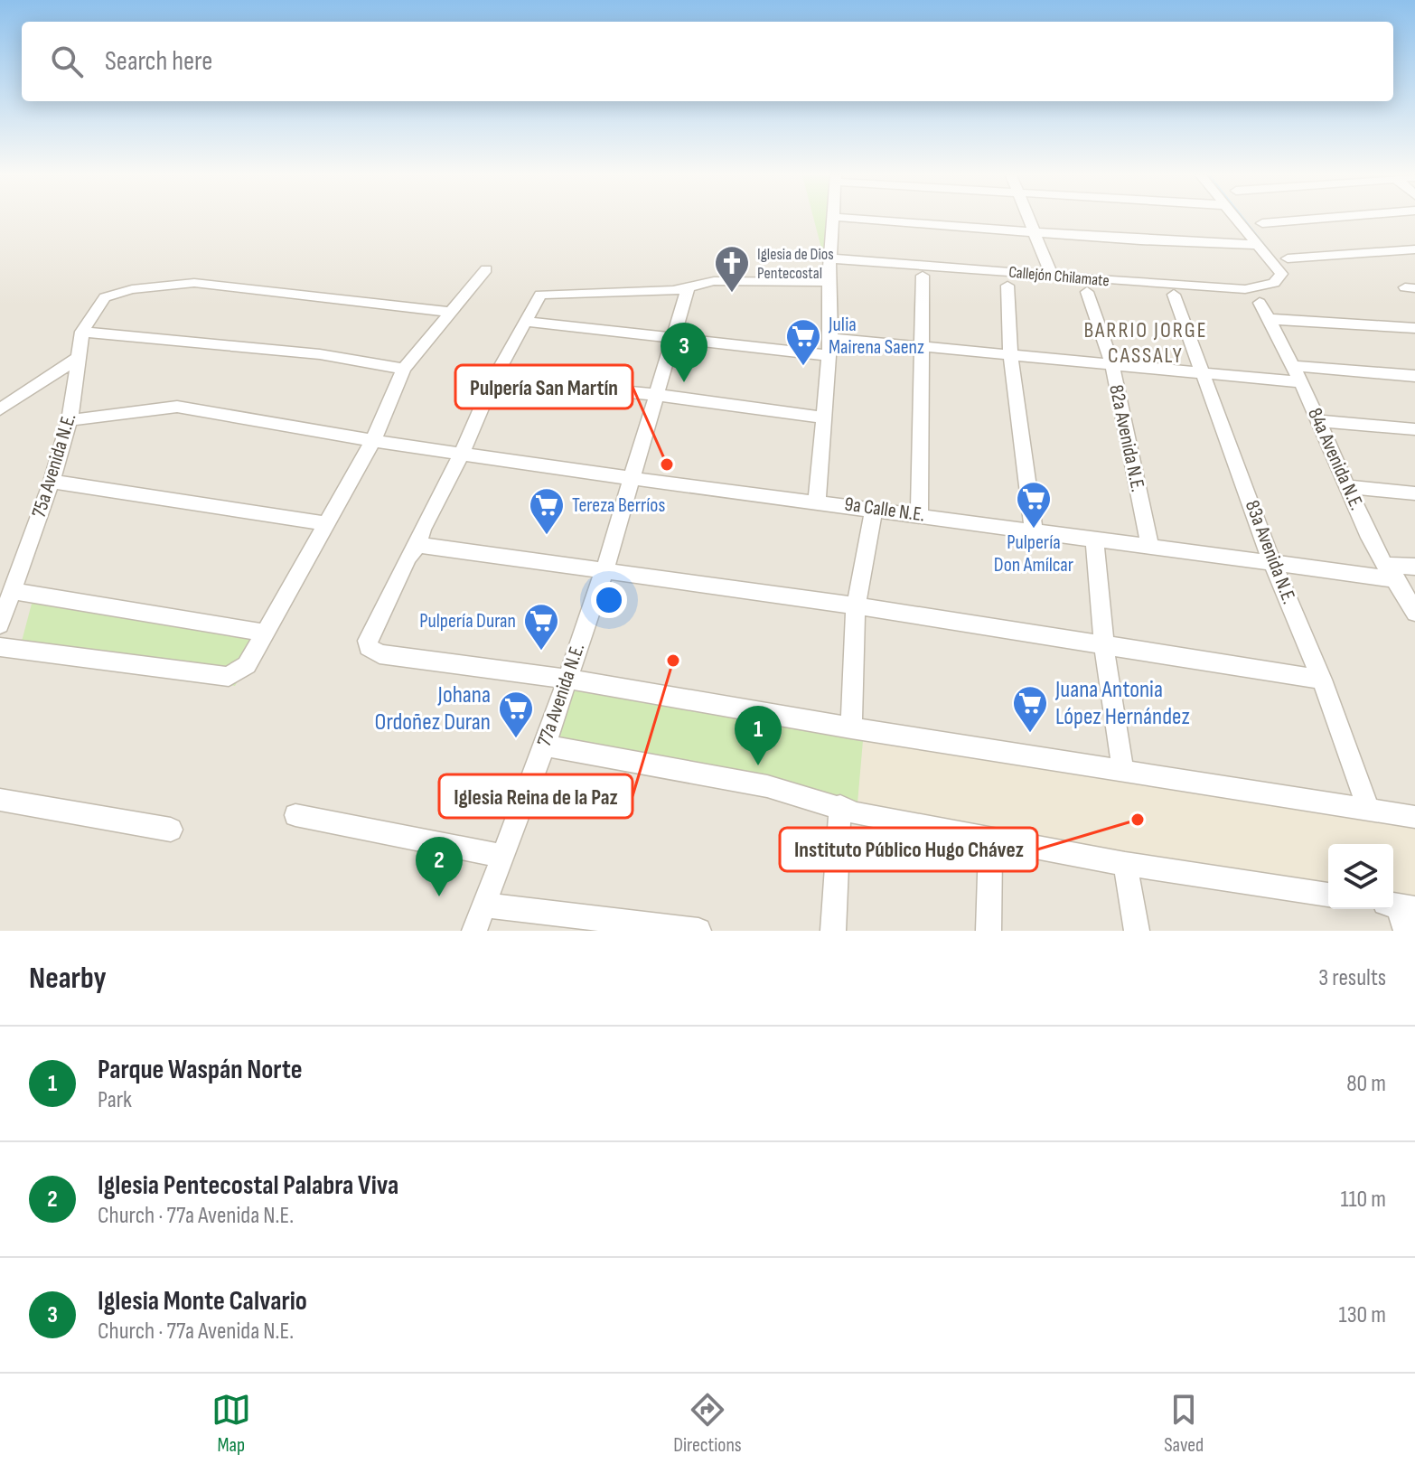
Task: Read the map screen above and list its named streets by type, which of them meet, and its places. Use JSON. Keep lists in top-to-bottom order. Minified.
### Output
{"streets":{"street":["Callejón Chilamate","82a Avenida N.E.","84a Avenida N.E.","75a Avenida N.E.","9a Calle N.E.","83a Avenida N.E.","77a Avenida N.E."]},"crossings":[["82a Avenida N.E.","9a Calle N.E."],["84a Avenida N.E.","9a Calle N.E."],["75a Avenida N.E.","9a Calle N.E."],["9a Calle N.E.","83a Avenida N.E."],["9a Calle N.E.","77a Avenida N.E."]],"districts":["BARRIO JORGE CASSALY"],"places":{"church":["Iglesia de Dios Pentecostal"],"supermarket":["Julia Mairena Saenz","Pulpería Don Amílcar","Tereza Berríos","Pulpería Duran","Juana Antonia López Hernández","Johana Ordoñez Duran"],"other":["Pulpería San Martín","Iglesia Reina de la Paz","Instituto Público Hugo Chávez"]},"page":{"search":"Search here","pins":["3","1","2"],"heading":["Nearby","3 results"],"list":[{"mark":"1","name":"Parque Waspán Norte","note":"Park","value":"80 m"},{"mark":"2","name":"Iglesia Pentecostal Palabra Viva","note":"Church · 77a Avenida N.E.","value":"110 m"},{"mark":"3","name":"Iglesia Monte Calvario","note":"Church · 77a Avenida N.E.","value":"130 m"}],"nav":["Map","Directions","Saved"]}}
